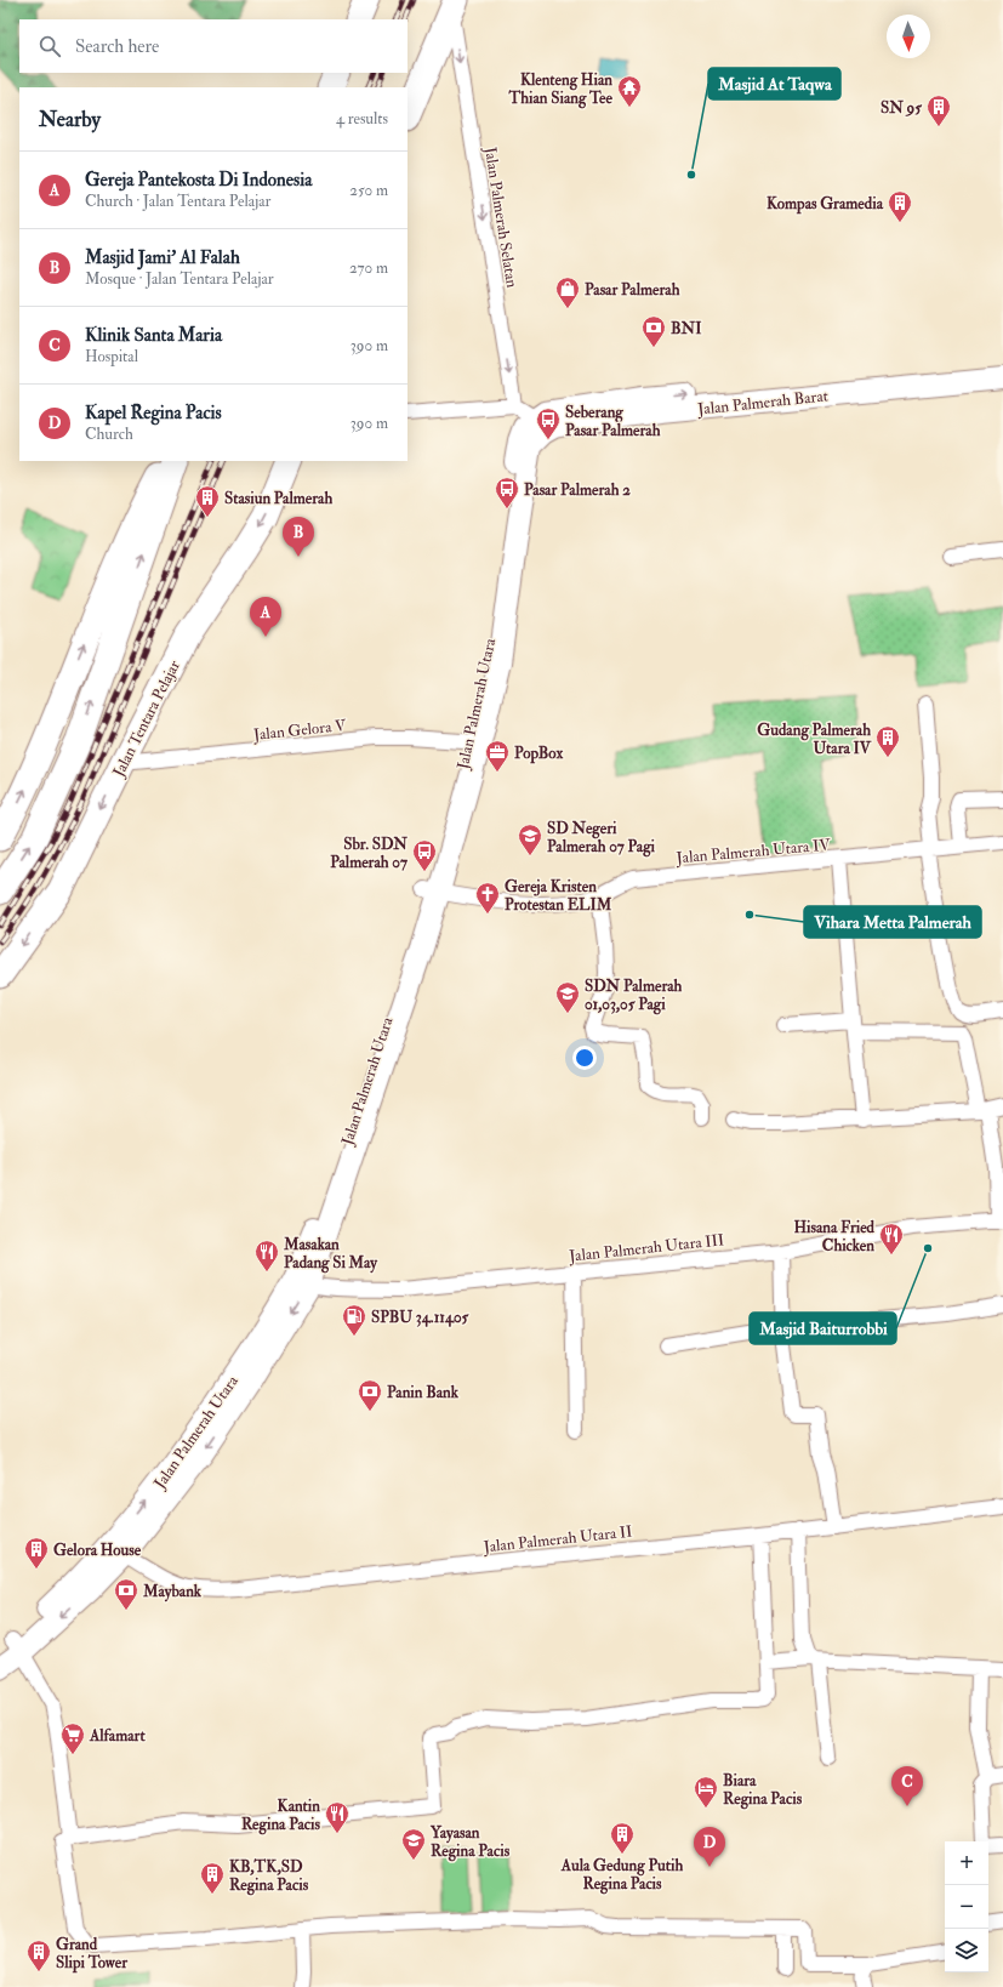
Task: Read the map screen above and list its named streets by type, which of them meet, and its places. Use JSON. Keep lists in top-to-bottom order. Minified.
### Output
{"streets":{"highway":["Jalan Tentara Pelajar"],"main road":["Jalan Palmerah Barat","Jalan Palmerah Utara"],"street":["Jalan Palmerah Selatan","Jalan Gelora V","Jalan Palmerah Utara IV","Jalan Palmerah Utara III","Jalan Palmerah Utara II"]},"crossings":[["Jalan Palmerah Barat","Jalan Palmerah Utara"],["Jalan Palmerah Utara","Jalan Gelora V"],["Jalan Palmerah Utara","Jalan Palmerah Utara IV"],["Jalan Palmerah Utara","Jalan Palmerah Utara III"],["Jalan Palmerah Utara","Jalan Palmerah Utara II"],["Jalan Tentara Pelajar","Jalan Gelora V"]],"one_way":["Jalan Palmerah Selatan"],"places":{"temple":["Klenteng Hian Thian Siang Tee"],"building":["SN 95","Kompas Gramedia","Stasiun Palmerah","Gudang Palmerah Utara IV","Gelora House","Aula Gedung Putih Regina Pacis","KB,TK,SD Regina Pacis","Grand Slipi Tower"],"other":["Masjid At Taqwa","Vihara Metta Palmerah","Masjid Baiturrobbi"],"shop":["Pasar Palmerah"],"bank":["BNI","Panin Bank","Maybank"],"bus stop":["Seberang Pasar Palmerah","Pasar Palmerah 2","Sbr. SDN Palmerah 07"],"office":["PopBox"],"school or university":["SD Negeri Palmerah 07 Pagi","SDN Palmerah 01,03,05 Pagi","Yayasan Regina Pacis"],"church":["Gereja Kristen Protestan ELIM"],"restaurant":["Hisana Fried Chicken","Masakan Padang Si May","Kantin Regina Pacis"],"fuel station":["SPBU 34.11405"],"supermarket":["Alfamart"],"hotel":["Biara Regina Pacis"]},"north":"bottom","page":{"search":"Search here","heading":["Nearby","4 results"],"list":[{"mark":"A","name":"Gereja Pantekosta Di Indonesia","note":"Church · Jalan Tentara Pelajar","value":"250 m"},{"mark":"B","name":"Masjid Jami' Al Falah","note":"Mosque · Jalan Tentara Pelajar","value":"270 m"},{"mark":"C","name":"Klinik Santa Maria","note":"Hospital","value":"390 m"},{"mark":"D","name":"Kapel Regina Pacis","note":"Church","value":"390 m"}],"pins":["B","A","C","D"],"map_buttons":["+","−"]}}
